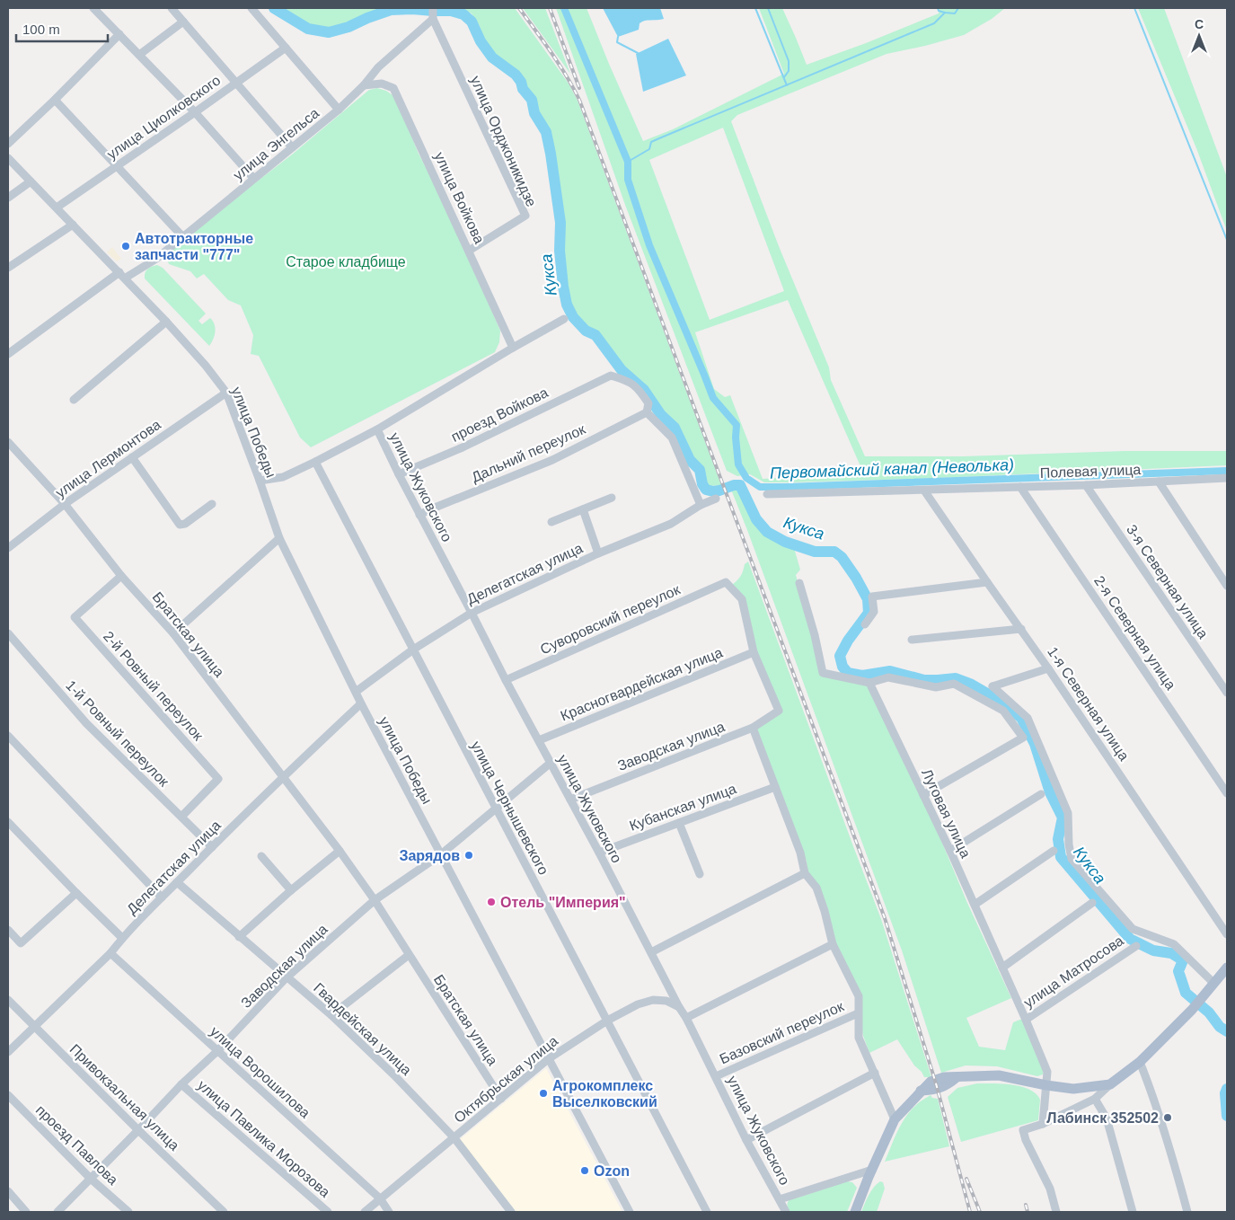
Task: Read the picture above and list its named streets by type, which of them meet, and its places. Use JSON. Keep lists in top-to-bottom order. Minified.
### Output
{"streets":{"street":["улица Циолковского","улица Орджоникидзе","улица Энгельса","улица Войкова","проезд Войкова","улица Победы","Дальний переулок","улица Лермонтова","Полевая улица","улица Жуковского","Делегатская улица","3-я Северная улица","Суворовский переулок","2-я Северная улица","Братская улица","Красногвардейская улица","2-й Ровный переулок","1-я Северная улица","1-й Ровный переулок","Заводская улица","Кубанская улица","улица Чернышевского","Луговая улица","улица Матросова","Гвардейская улица","Базовский переулок","улица Ворошилова","Октябрьская улица","Привокзальная улица","улица Павлика Морозова","проезд Павлова"]},"crossings":[["улица Циолковского","улица Победы"],["улица Орджоникидзе","улица Энгельса"],["улица Орджоникидзе","улица Войкова"],["улица Энгельса","улица Войкова"],["улица Энгельса","улица Победы"],["проезд Войкова","Дальний переулок"],["проезд Войкова","улица Жуковского"],["улица Победы","улица Лермонтова"],["улица Победы","Делегатская улица"],["улица Победы","Заводская улица"],["улица Победы","Октябрьская улица"],["Дальний переулок","улица Жуковского"],["улица Лермонтова","Братская улица"],["Полевая улица","3-я Северная улица"],["Полевая улица","2-я Северная улица"],["Полевая улица","1-я Северная улица"],["улица Жуковского","Делегатская улица"],["улица Жуковского","Суворовский переулок"],["улица Жуковского","Красногвардейская улица"],["улица Жуковского","Заводская улица"],["улица Жуковского","Кубанская улица"],["улица Жуковского","Базовский переулок"],["улица Жуковского","Октябрьская улица"],["Делегатская улица","Братская улица"],["Делегатская улица","1-й Ровный переулок"],["Делегатская улица","улица Чернышевского"],["Делегатская улица","Гвардейская улица"],["Делегатская улица","улица Ворошилова"],["Делегатская улица","Привокзальная улица"],["Суворовский переулок","Красногвардейская улица"],["Суворовский переулок","Заводская улица"],["Братская улица","2-й Ровный переулок"],["Братская улица","Заводская улица"],["Братская улица","Октябрьская улица"],["Красногвардейская улица","Заводская улица"],["2-й Ровный переулок","1-й Ровный переулок"],["Заводская улица","улица Чернышевского"],["Заводская улица","Гвардейская улица"],["Заводская улица","улица Ворошилова"],["Заводская улица","Привокзальная улица"],["Заводская улица","улица Павлика Морозова"],["Заводская улица","проезд Павлова"],["улица Чернышевского","Октябрьская улица"],["Луговая улица","улица Матросова"],["Гвардейская улица","Октябрьская улица"],["улица Ворошилова","Октябрьская улица"]],"water":["Кукса","Первомайский канал (Неволька)"],"parks":["Старое кладбище"],"places":["Автотракторные запчасти \"777\"","Зарядов","Отель \"Империя\"","Агрокомплекс Выселковский","Лабинск 352502","Ozon"],"scale_bar":"100 m","north":"top"}
